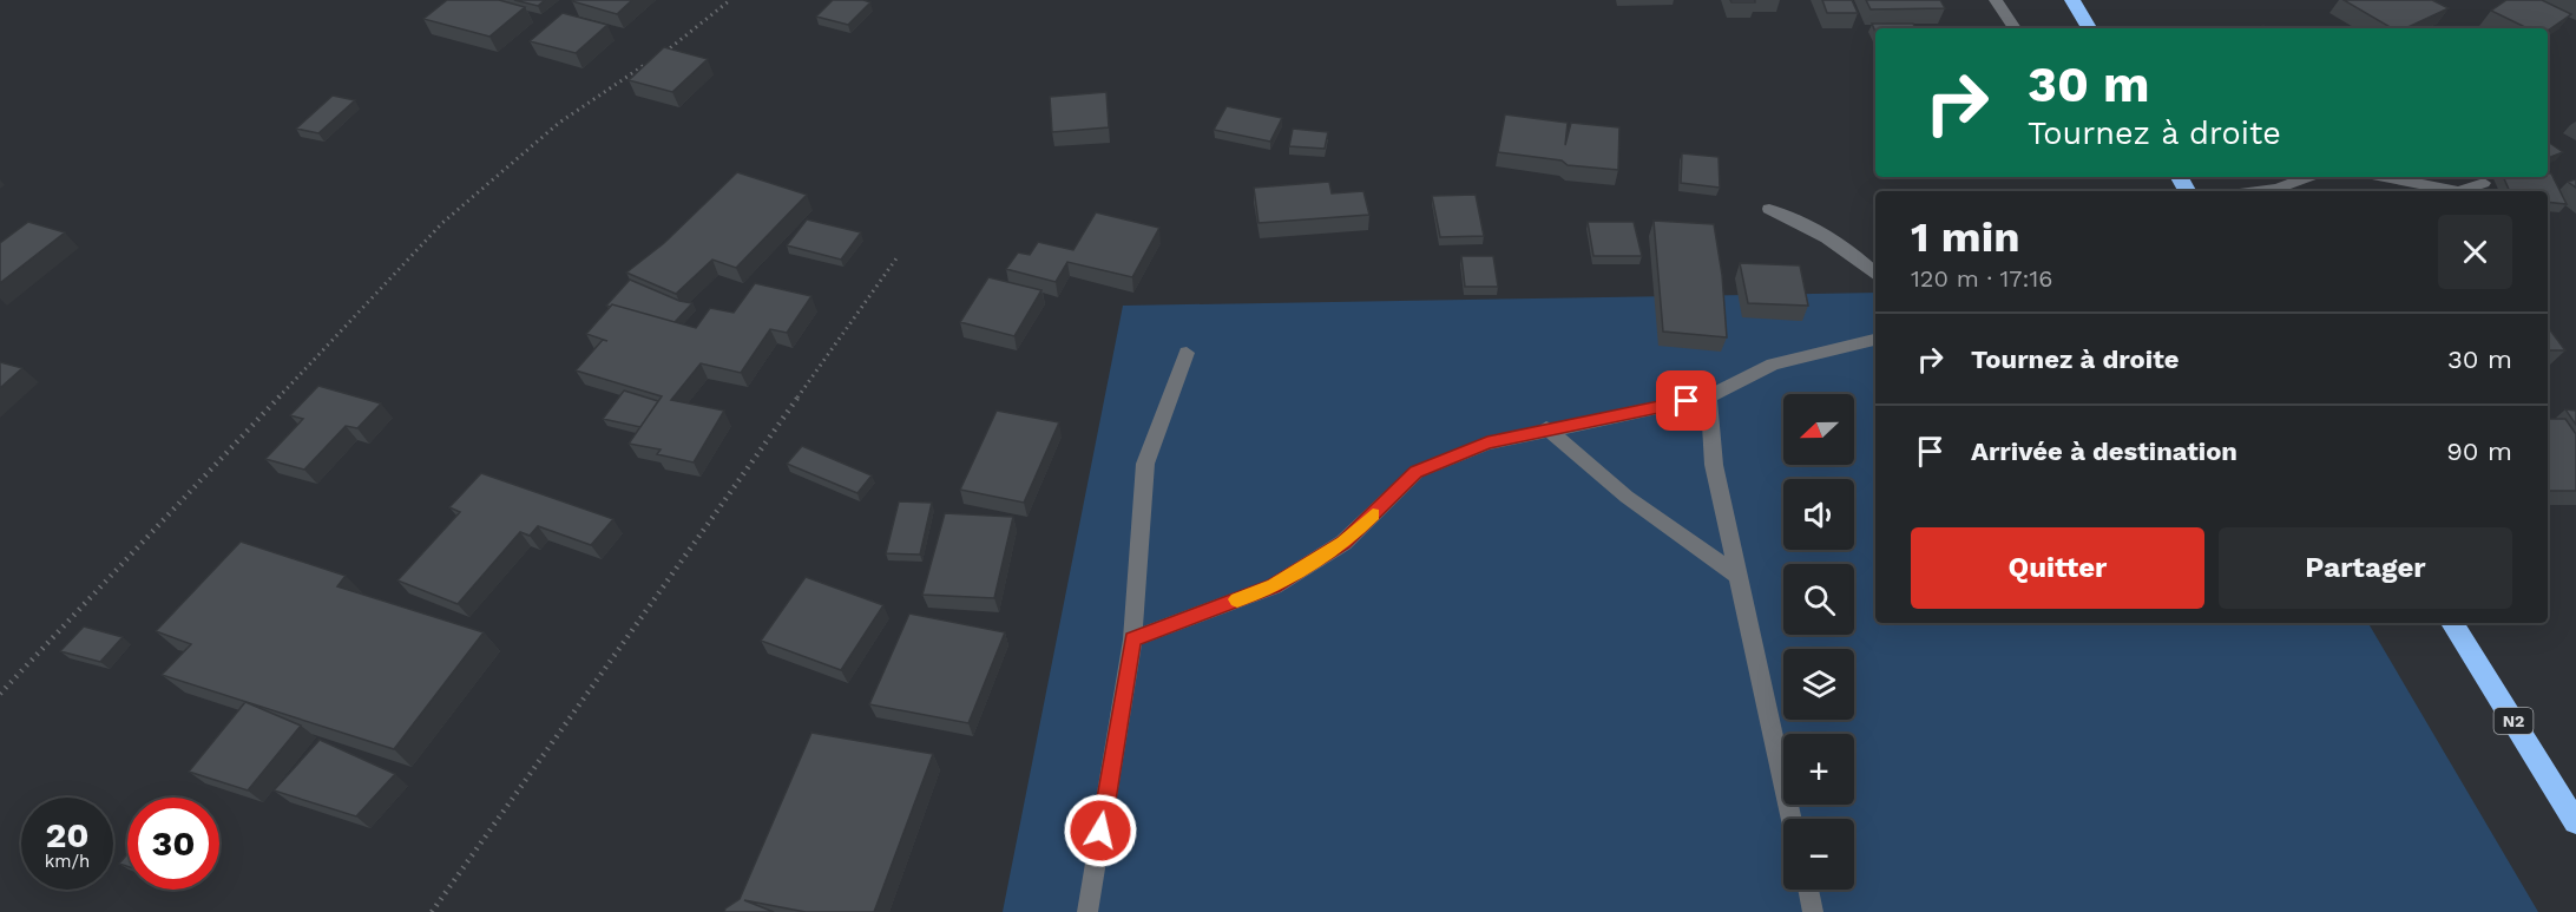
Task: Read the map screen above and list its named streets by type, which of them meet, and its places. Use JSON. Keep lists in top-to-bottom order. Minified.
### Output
{"streets":{"highway":["N2"]},"north":"left","page":{"turn":["30 m","Tournez à droite"],"heading":["1 min","120 m · 17:16"],"list":[{"name":"Tournez à droite","value":"30 m"},{"name":"Arrivée à destination","value":"90 m"}],"map_buttons":["+","−"],"buttons":["Quitter","Partager"],"speed":"20 km/h","limit":"30"}}
